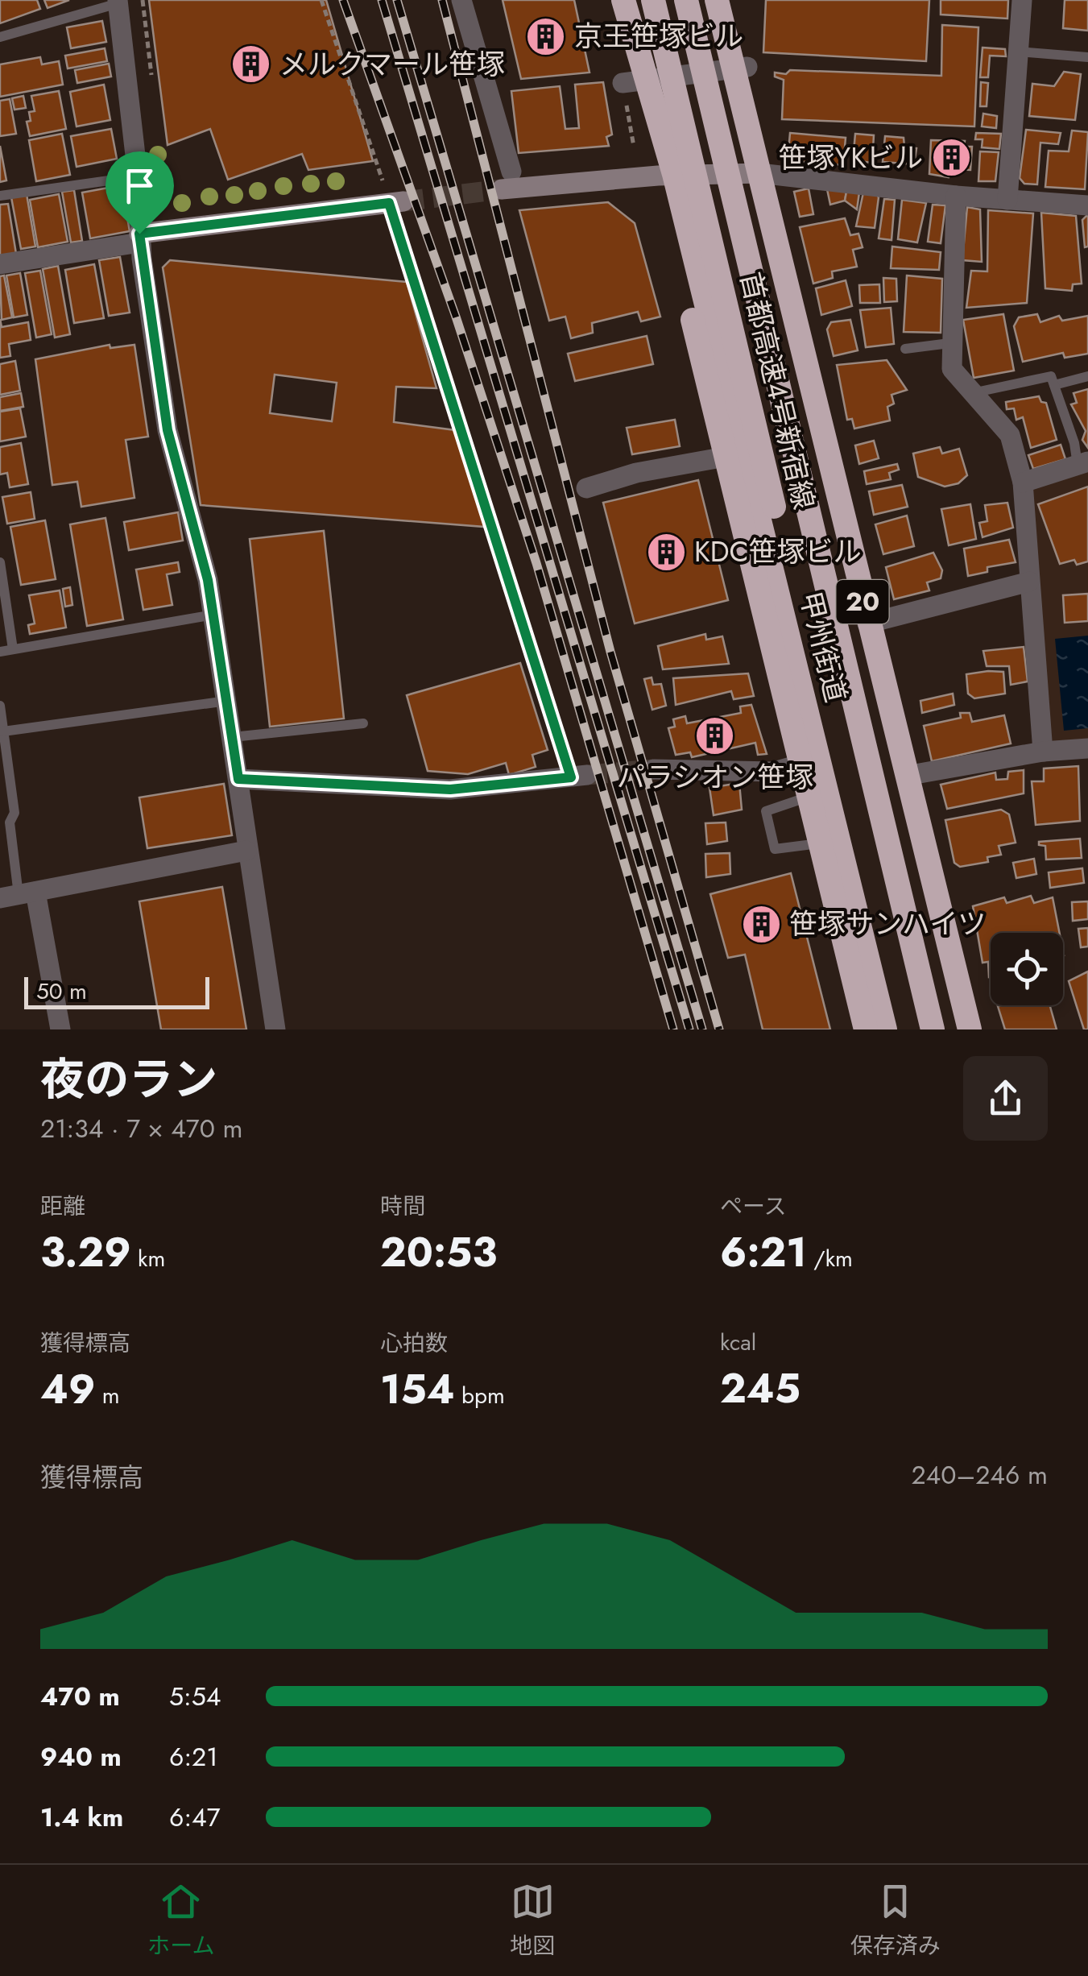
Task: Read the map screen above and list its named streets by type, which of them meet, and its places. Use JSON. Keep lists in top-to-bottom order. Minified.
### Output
{"streets":{"highway":["首都高速4号新宿線","20","甲州街道"]},"crossings":[["20","甲州街道"]],"places":{"building":["京王笹塚ビル","メルクマール笹塚","笹塚YKビル","KDC笹塚ビル","パラシオン笹塚","笹塚サンハイツ"]},"scale_bar":"50 m","page":{"scale":"50 m","heading":["夜のラン","21:34 · 7 × 470 m"],"stats":[["距離","3.29 km"],["時間","20:53"],["ペース","6:21 /km"],["獲得標高","49 m"],["心拍数","154 bpm"],["kcal","245"]],"chart":["獲得標高","240–246 m"],"list":[{"name":"470 m","note":"5:54"},{"name":"940 m","note":"6:21"},{"name":"1.4 km","note":"6:47"}],"tabs":["ホーム","地図","保存済み"]}}
